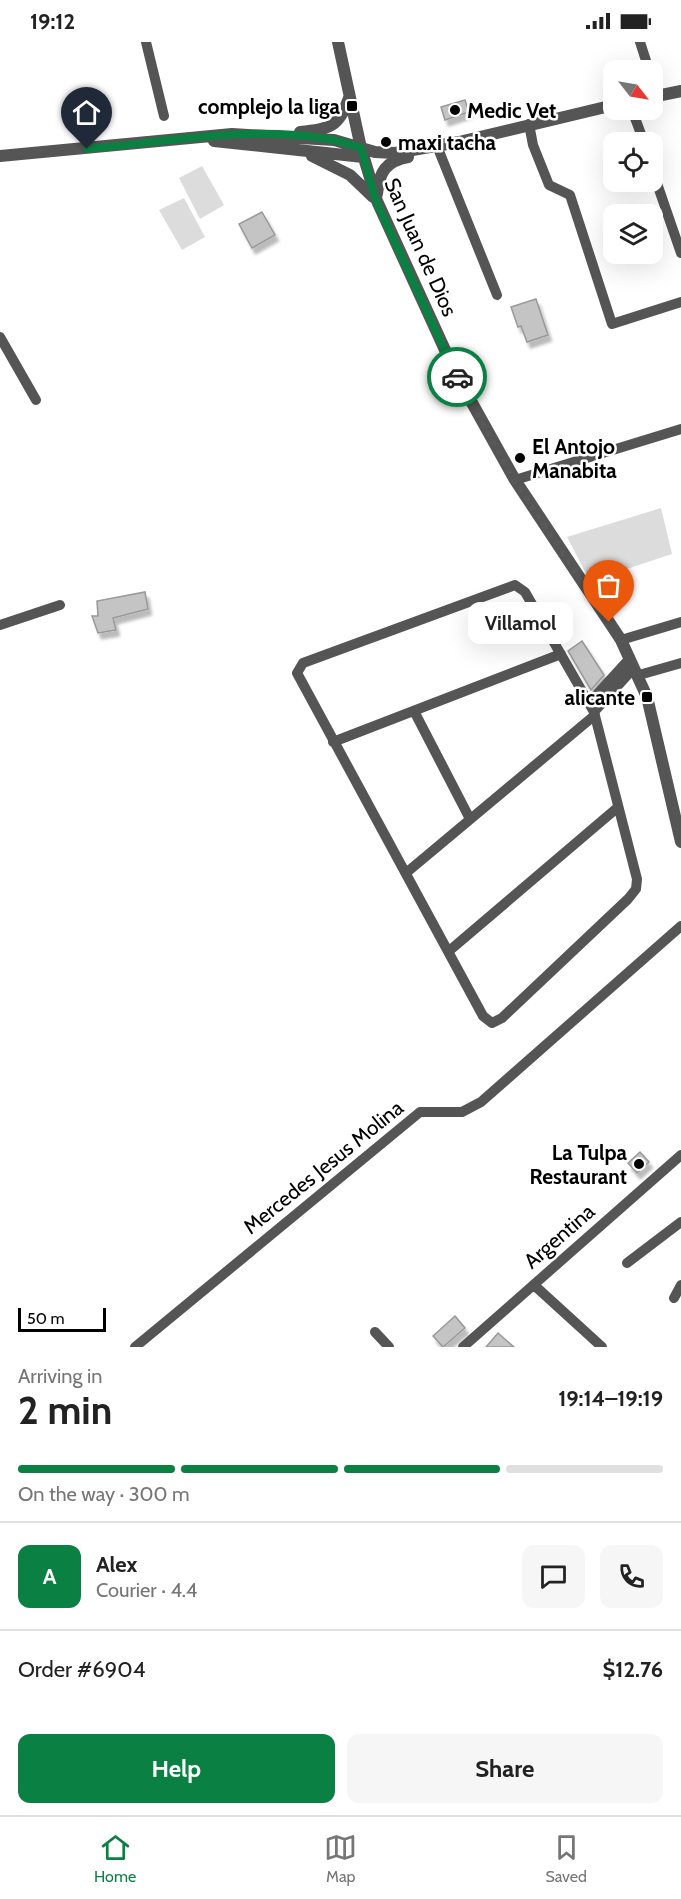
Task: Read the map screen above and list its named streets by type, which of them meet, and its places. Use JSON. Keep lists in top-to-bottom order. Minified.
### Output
{"streets":{"street":["San Juan de Dios","Mercedes Jesus Molina","Argentina"]},"places":{"transit":["complejo la liga","alicante"],"other":["Medic Vet","maxi tacha","El Antojo Manabita","Villamol","La Tulpa Restaurant"]},"scale_bar":"50 m","north":"bottom right","page":{"status":"19:12","bubble":"Villamol","scale":"50 m","heading":["2 min","Arriving in","19:14–19:19"],"panel":["Alex","Courier · 4.4","Order #6904","$12.76"],"bar":"On the way · 300 m","round":"A","buttons":["Help","Share"],"tabs":["Home","Map","Saved"]}}
